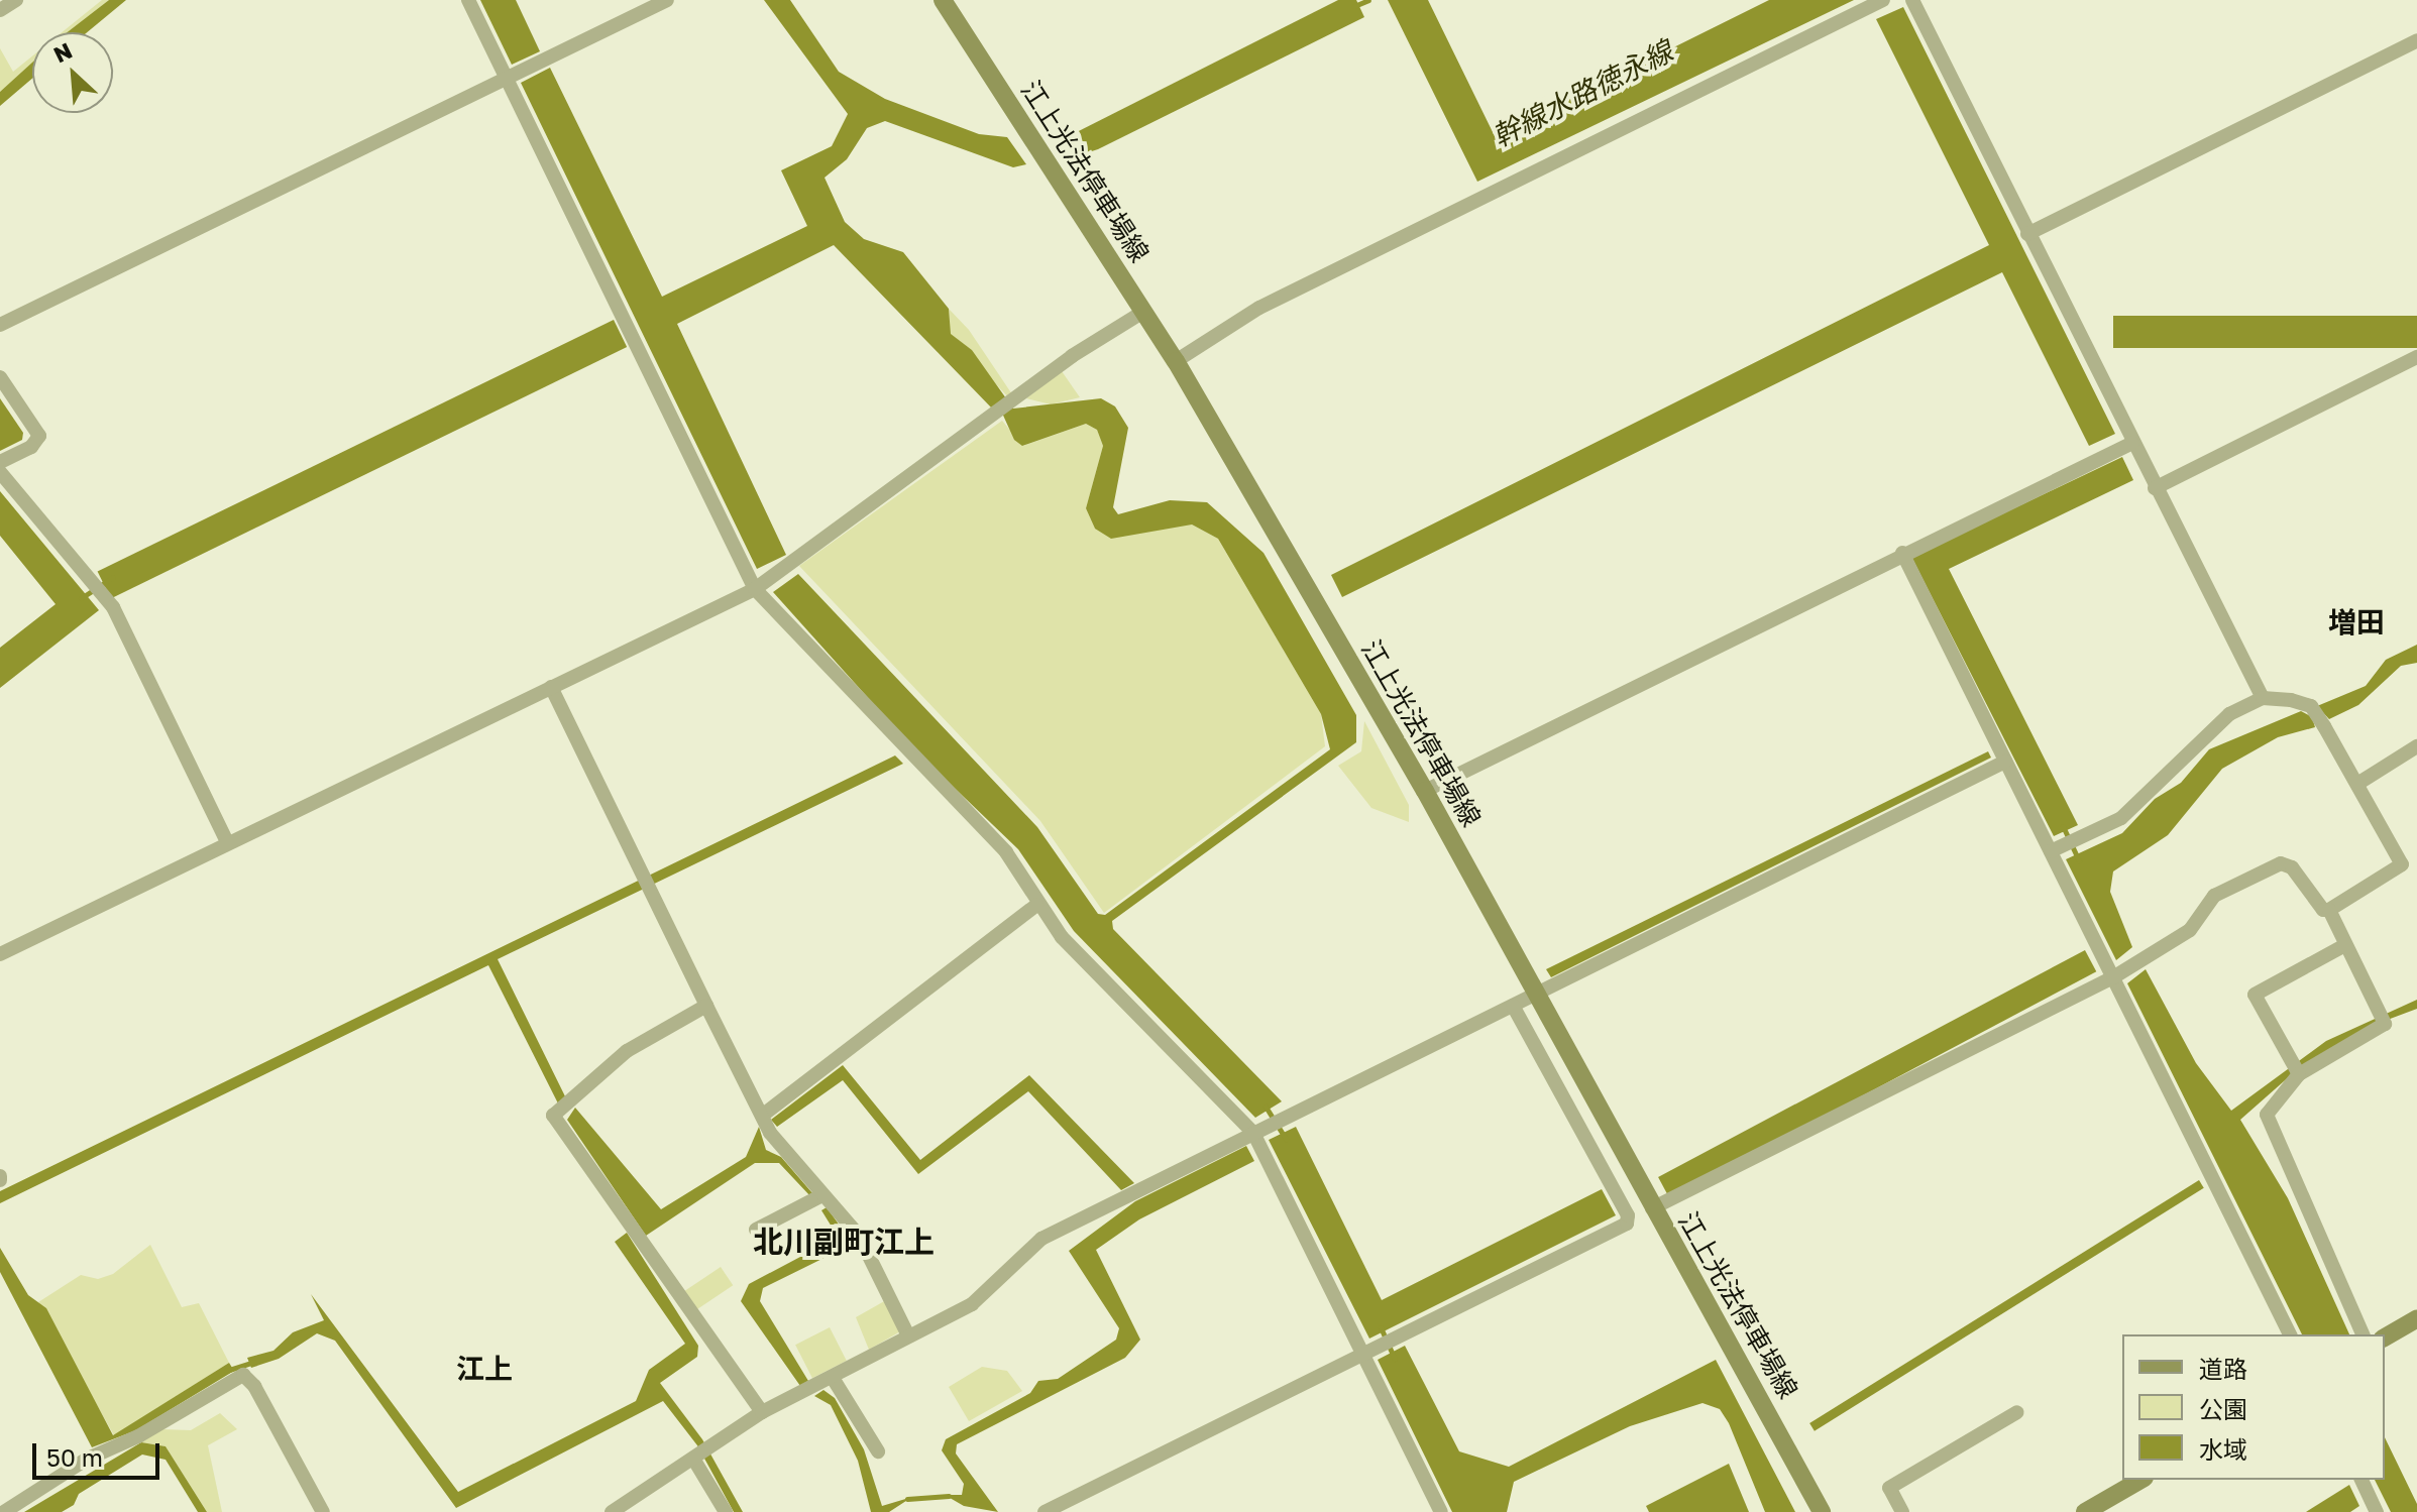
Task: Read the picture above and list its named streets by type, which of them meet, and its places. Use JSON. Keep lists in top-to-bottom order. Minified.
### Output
{"streets":{"main road":["江上光法停車場線"]},"districts":["増田","北川副町江上","江上"],"water":["幹線水路徳永線"],"legend":["道路","公園","水域"],"scale_bar":"50 m","north":"top left"}
